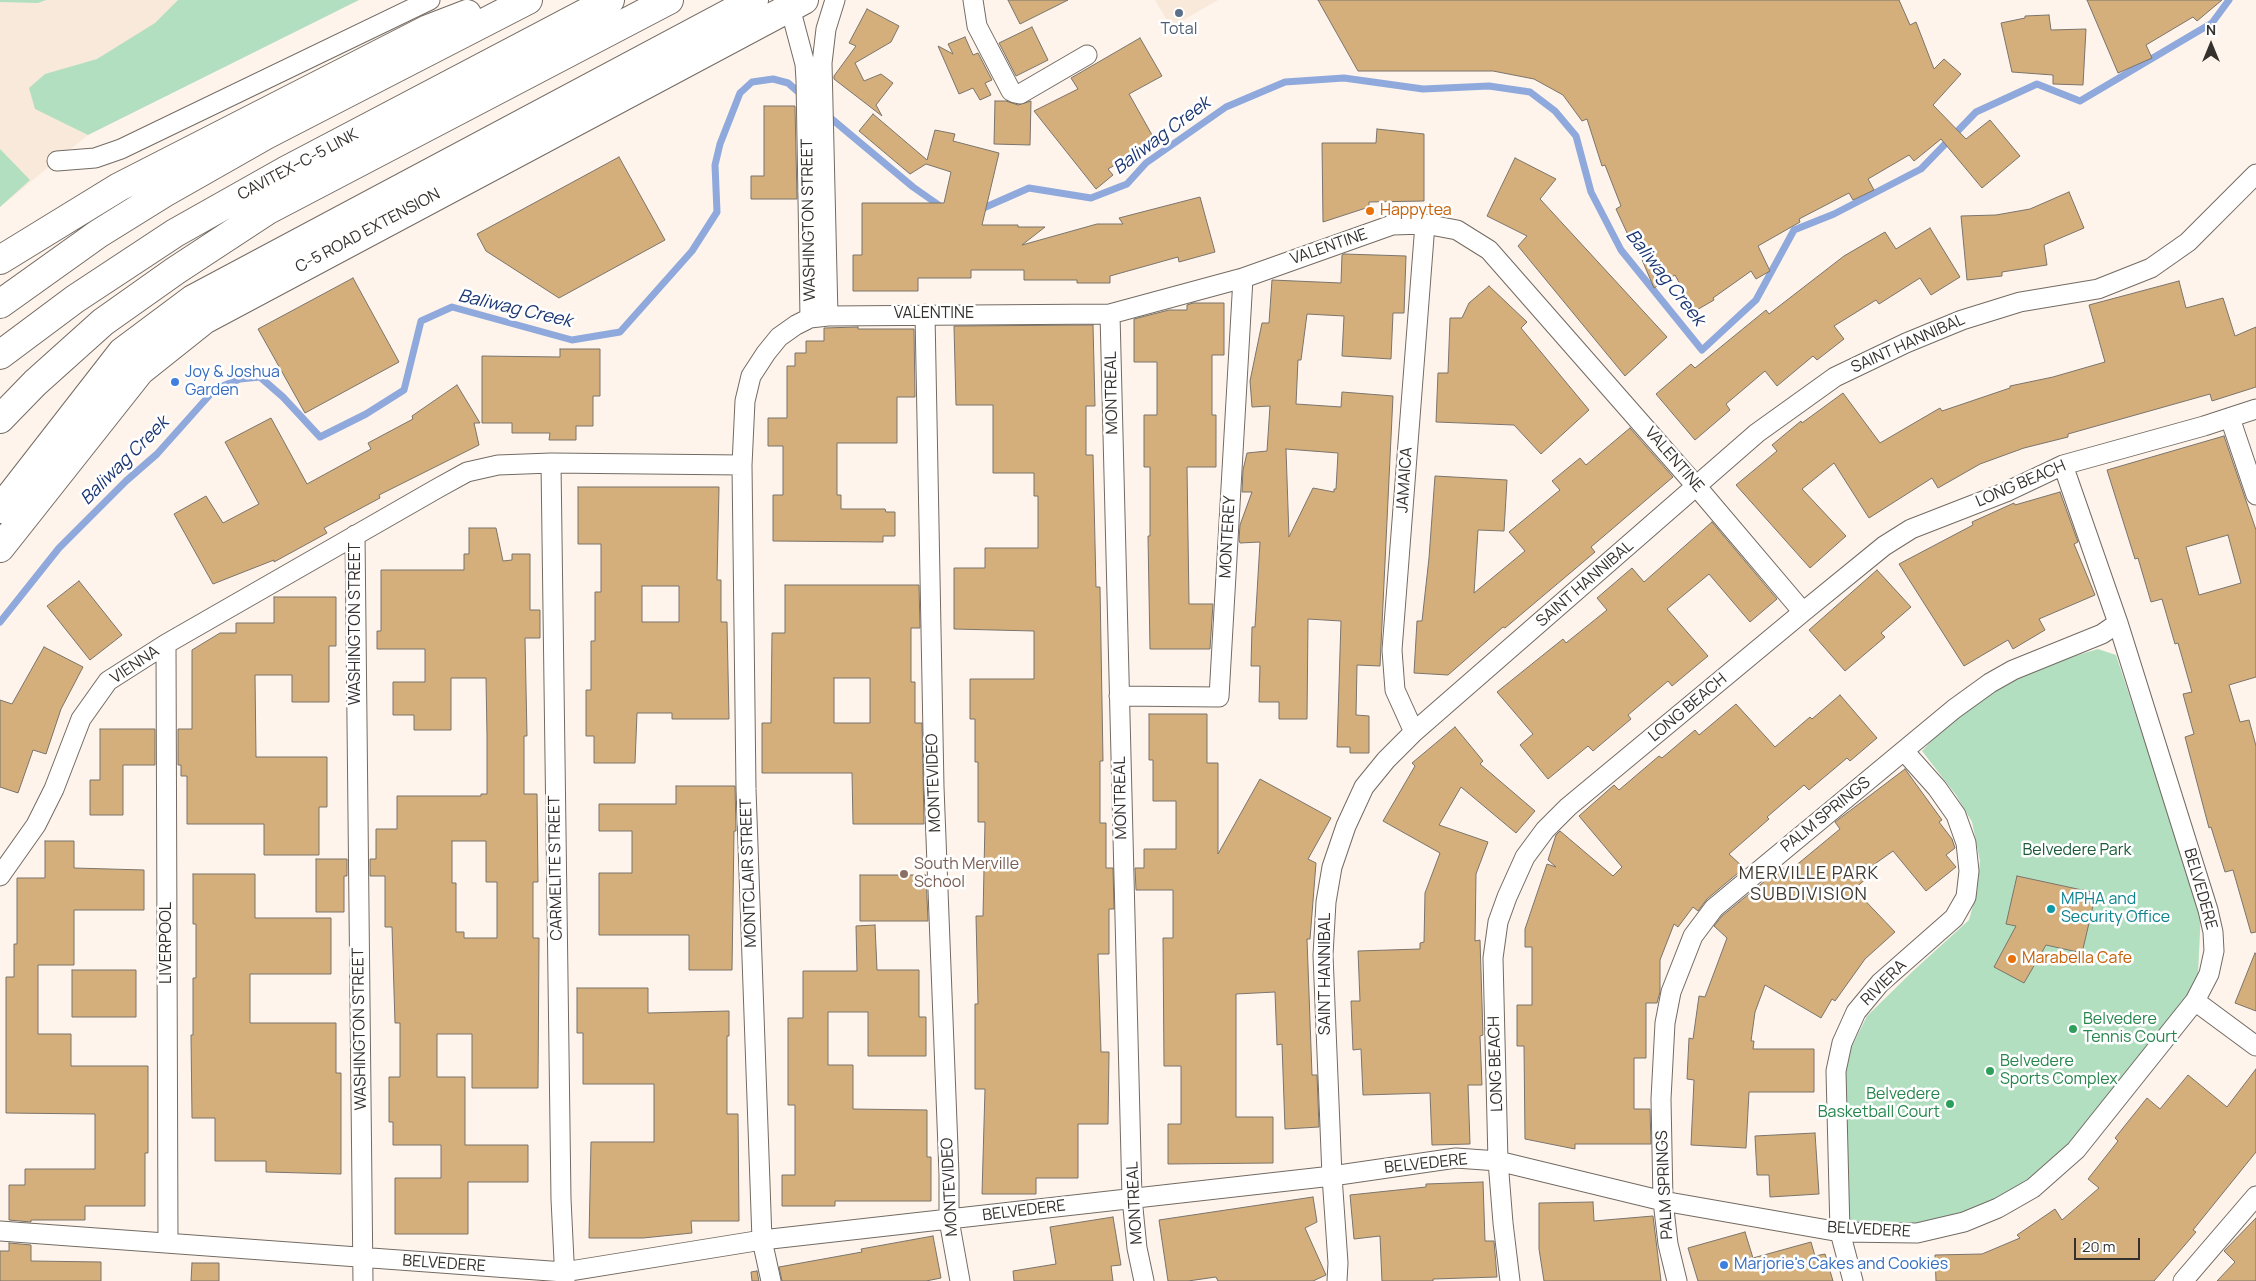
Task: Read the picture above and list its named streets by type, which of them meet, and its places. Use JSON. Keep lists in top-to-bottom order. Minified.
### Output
{"streets":{"main road":["CAVITEX–C-5 LINK","C-5 ROAD EXTENSION"],"street":["WASHINGTON STREET","VALENTINE","SAINT HANNIBAL","MONTREAL","JAMAICA","LONG BEACH","MONTEREY","VIENNA","MONTEVIDEO","PALM SPRINGS","CARMELITE STREET","MONTCLAIR STREET","BELVEDERE","LIVERPOOL","RIVIERA"]},"crossings":[["WASHINGTON STREET","C-5 ROAD EXTENSION"],["WASHINGTON STREET","VALENTINE"],["WASHINGTON STREET","VIENNA"],["WASHINGTON STREET","CARMELITE STREET"],["WASHINGTON STREET","MONTCLAIR STREET"],["WASHINGTON STREET","BELVEDERE"],["VALENTINE","SAINT HANNIBAL"],["VALENTINE","MONTREAL"],["VALENTINE","JAMAICA"],["VALENTINE","LONG BEACH"],["VALENTINE","MONTEREY"],["VALENTINE","MONTEVIDEO"],["SAINT HANNIBAL","JAMAICA"],["SAINT HANNIBAL","BELVEDERE"],["MONTREAL","MONTEREY"],["MONTREAL","BELVEDERE"],["LONG BEACH","BELVEDERE"],["VIENNA","LIVERPOOL"],["MONTEVIDEO","BELVEDERE"],["PALM SPRINGS","BELVEDERE"],["PALM SPRINGS","RIVIERA"],["CARMELITE STREET","BELVEDERE"],["MONTCLAIR STREET","BELVEDERE"],["BELVEDERE","LIVERPOOL"],["BELVEDERE","RIVIERA"]],"districts":["MERVILLE PARK SUBDIVISION"],"water":["Baliwag Creek"],"parks":["Belvedere Park"],"places":["Total","Happytea","Joy & Joshua Garden","South Merville School","MPHA and Security Office","Marabella Cafe","Belvedere Tennis Court","Belvedere Sports Complex","Belvedere Basketball Court","Marjorie's Cakes and Cookies"],"scale_bar":"20 m","north":"top"}
